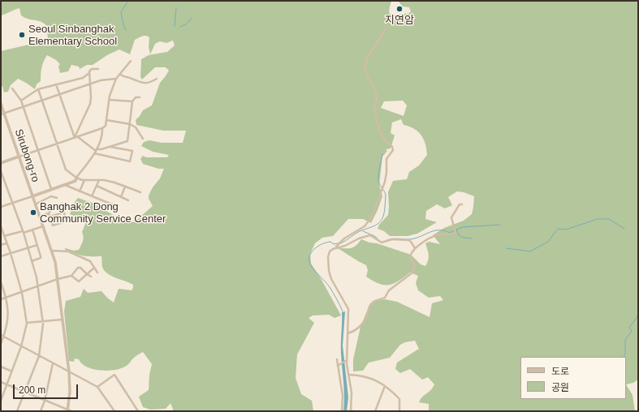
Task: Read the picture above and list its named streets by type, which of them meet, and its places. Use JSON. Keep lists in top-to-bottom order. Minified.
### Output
{"streets":{"street":["Sirubong-ro"]},"places":["지연암","Seoul Sinbanghak Elementary School","Banghak 2 Dong Community Service Center"],"legend":["도로","공원"],"scale_bar":"200 m"}
